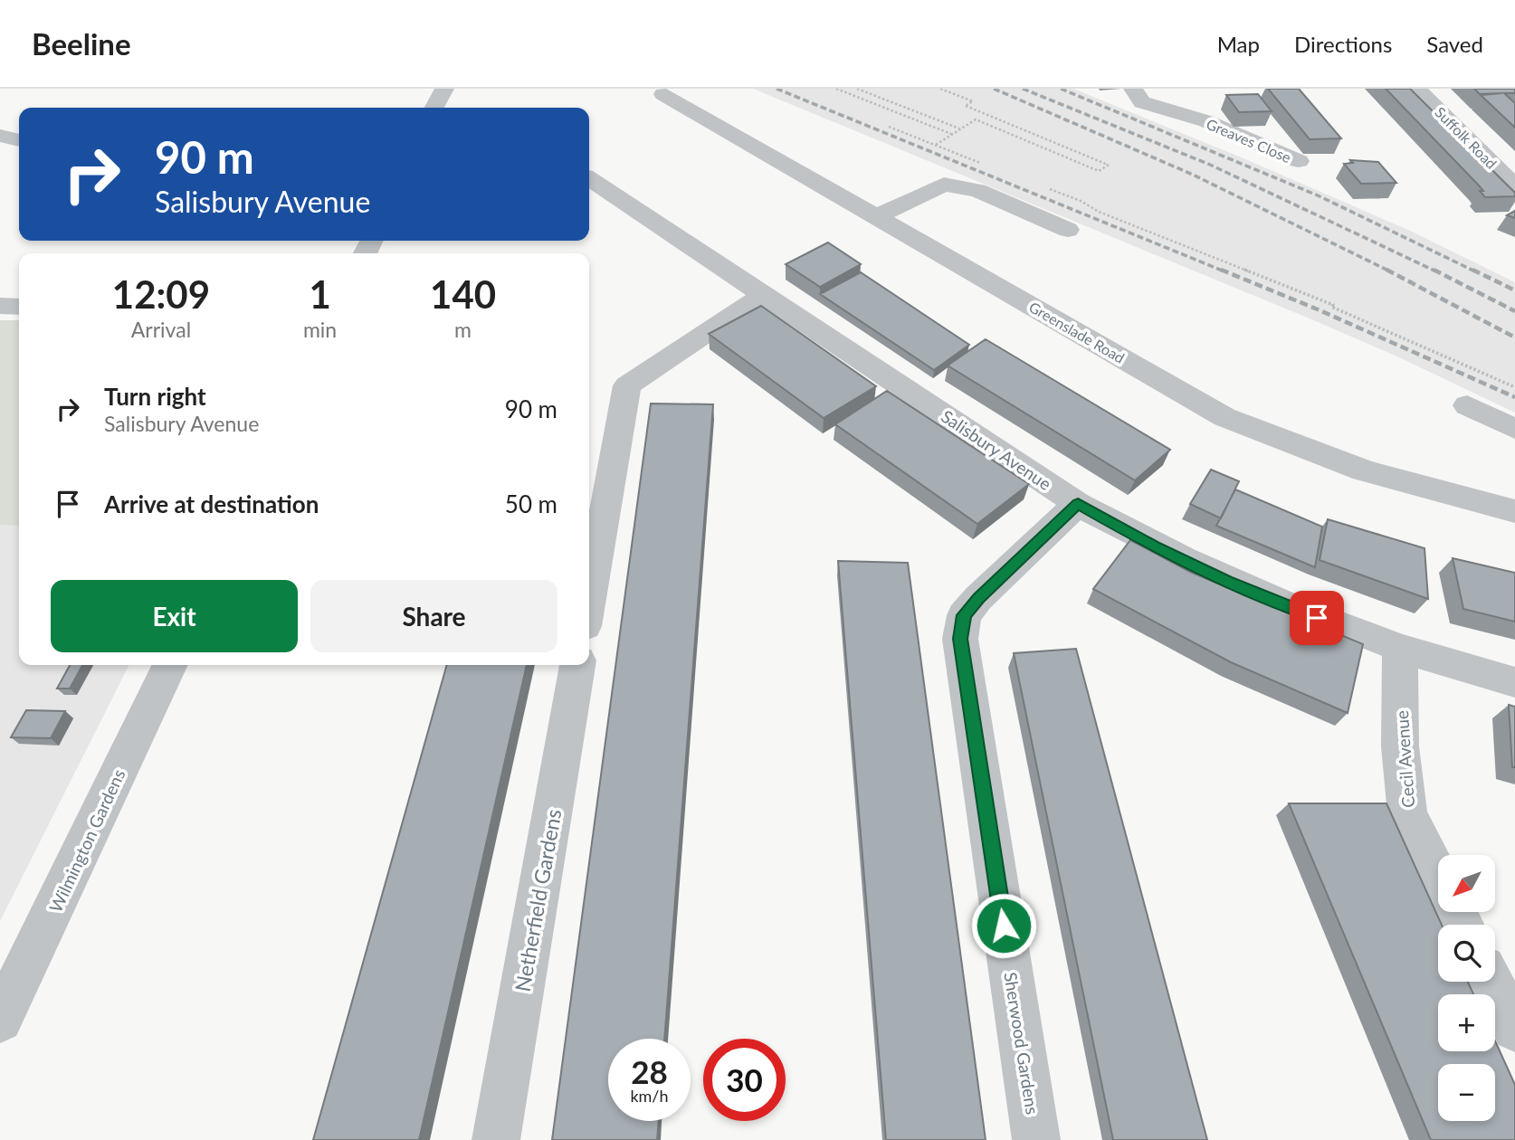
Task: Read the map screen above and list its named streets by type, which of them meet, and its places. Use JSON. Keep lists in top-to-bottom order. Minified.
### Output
{"streets":{"street":["Suffolk Road","Greaves Close","Greenslade Road","Salisbury Avenue","Cecil Avenue","Wilmington Gardens","Netherfield Gardens","Sherwood Gardens"]},"crossings":[["Salisbury Avenue","Cecil Avenue"],["Salisbury Avenue","Sherwood Gardens"]],"north":"bottom left","page":{"header":"Beeline","nav":["Map","Directions","Saved"],"turn":["90 m","Salisbury Avenue"],"eta":["12:09","Arrival","1","min","140","m"],"list":[{"name":"Turn right","note":"Salisbury Avenue","value":"90 m"},{"name":"Arrive at destination","value":"50 m"}],"buttons":["Exit","Share"],"map_buttons":["+","−"],"speed":"28 km/h","limit":"30"}}
